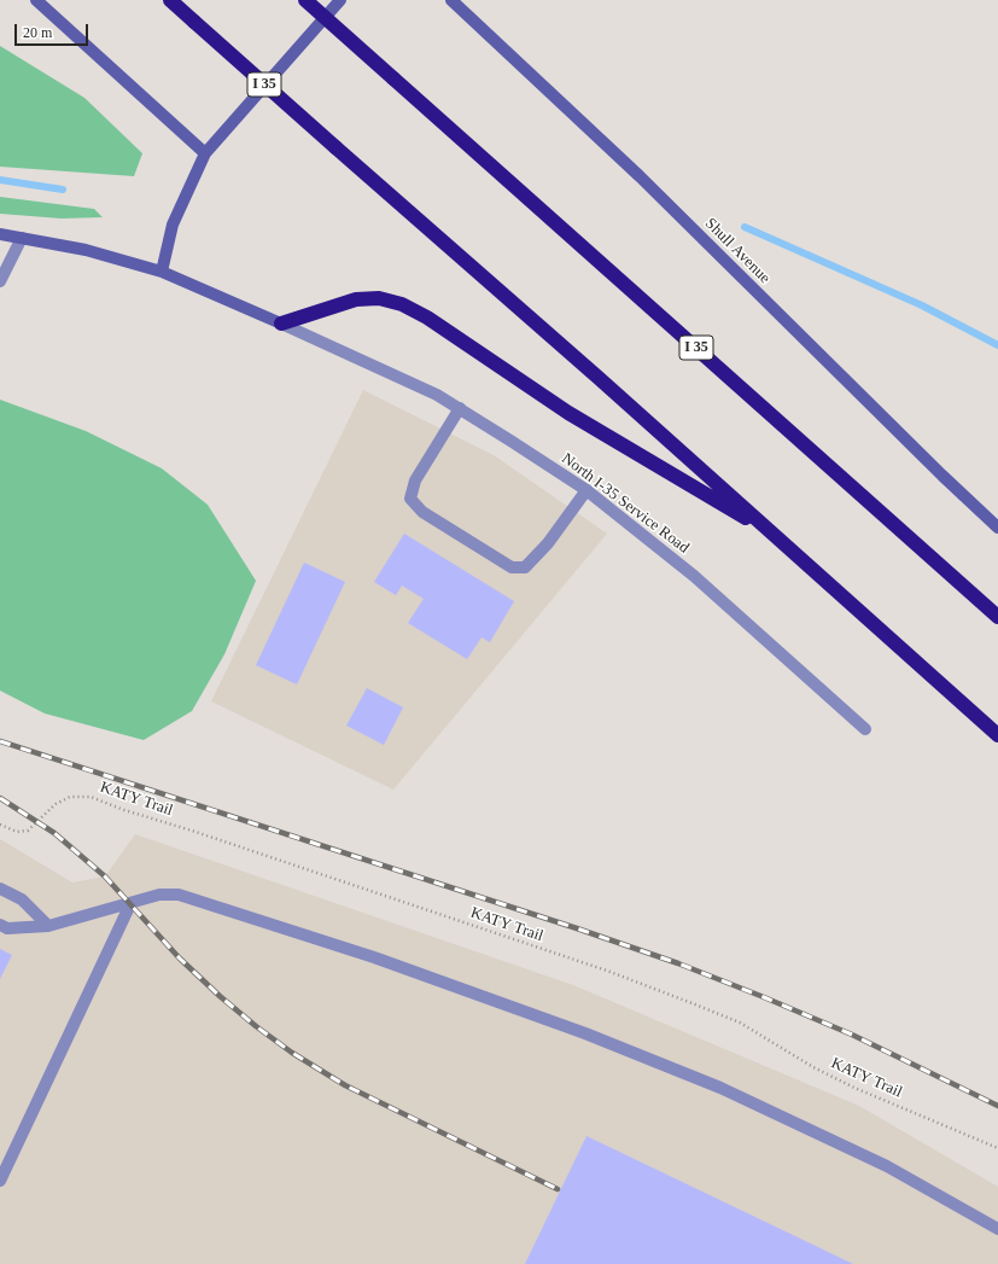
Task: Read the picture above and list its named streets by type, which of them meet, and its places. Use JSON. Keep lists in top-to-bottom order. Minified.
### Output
{"streets":{"highway":["I 35"],"street":["Shull Avenue","North I-35 Service Road"],"path":["KATY Trail"]},"scale_bar":"20 m"}
